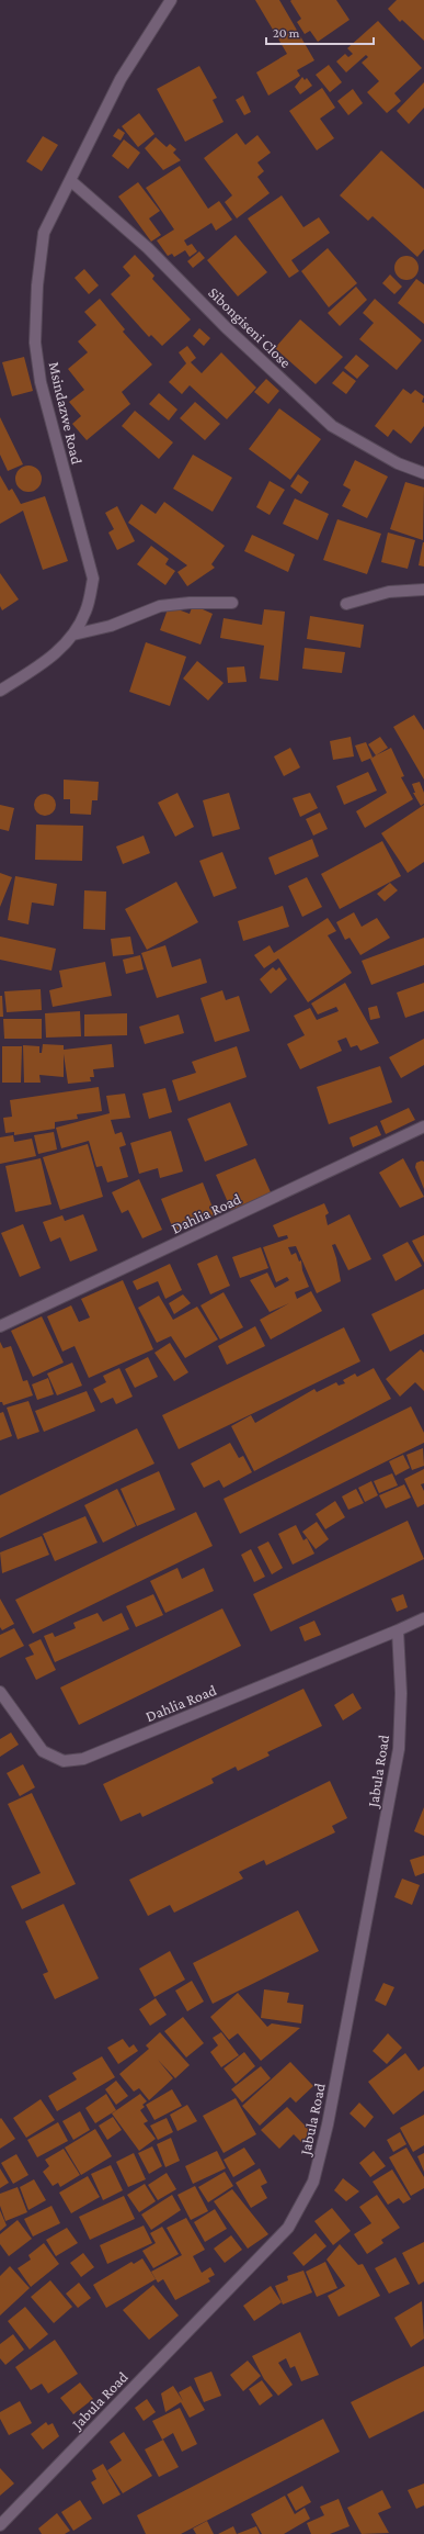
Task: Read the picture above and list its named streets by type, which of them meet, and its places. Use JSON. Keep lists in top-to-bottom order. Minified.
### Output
{"streets":{"street":["Sibongiseni Close","Msindazwe Road","Dahlia Road","Jabula Road"]},"crossings":[["Sibongiseni Close","Msindazwe Road"],["Dahlia Road","Jabula Road"]],"scale_bar":"20 m"}
